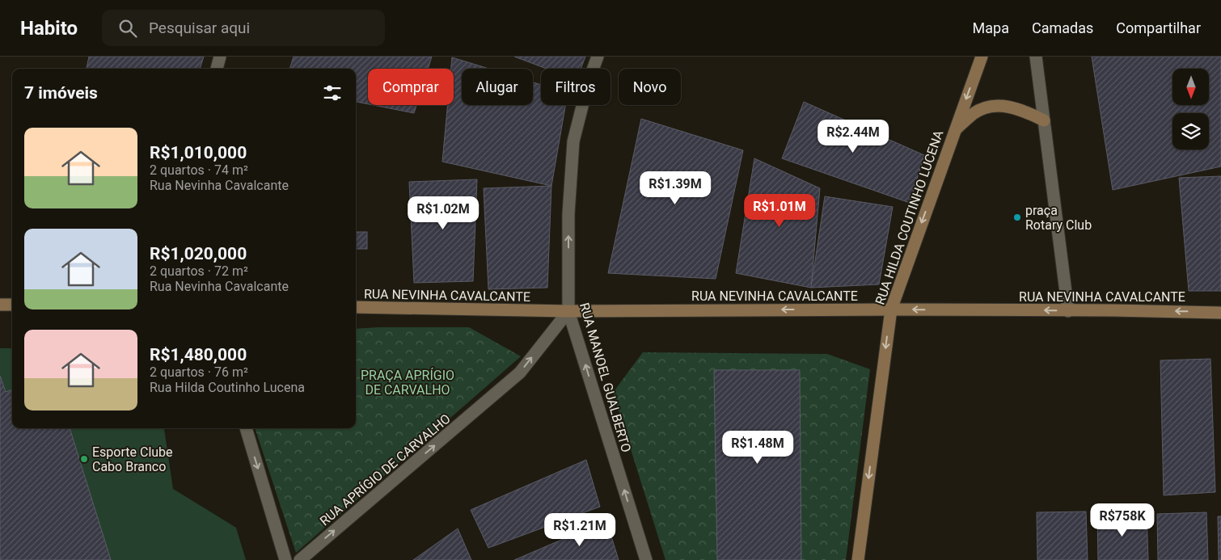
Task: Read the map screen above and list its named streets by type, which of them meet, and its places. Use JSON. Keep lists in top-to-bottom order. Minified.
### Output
{"streets":{"street":["RUA HILDA COUTINHO LUCENA","RUA NEVINHA CAVALCANTE","RUA MANOEL GUALBERTO","RUA APRÍGIO DE CARVALHO"]},"crossings":[["RUA HILDA COUTINHO LUCENA","RUA NEVINHA CAVALCANTE"],["RUA NEVINHA CAVALCANTE","RUA MANOEL GUALBERTO"],["RUA NEVINHA CAVALCANTE","RUA APRÍGIO DE CARVALHO"],["RUA MANOEL GUALBERTO","RUA APRÍGIO DE CARVALHO"]],"one_way":["RUA HILDA COUTINHO LUCENA","RUA NEVINHA CAVALCANTE","RUA MANOEL GUALBERTO","RUA APRÍGIO DE CARVALHO"],"parks":["PRAÇA APRÍGIO DE CARVALHO"],"places":["praça Rotary Club","Esporte Clube Cabo Branco"],"north":"bottom","page":{"header":"Habito","search":"Pesquisar aqui","nav":["Mapa","Camadas","Compartilhar"],"chip":["Comprar","Alugar","Filtros","Novo"],"heading":"7 imóveis","list":[{"name":"R$1,010,000","note":"2 quartos · 74 m² · Rua Nevinha Cavalcante"},{"name":"R$1,020,000","note":"2 quartos · 72 m² · Rua Nevinha Cavalcante"},{"name":"R$1,480,000","note":"2 quartos · 76 m² · Rua Hilda Coutinho Lucena"}],"price":["R$2.44M","R$1.39M","R$1.01M","R$1.02M","R$1.48M","R$758K","R$1.21M"]}}
